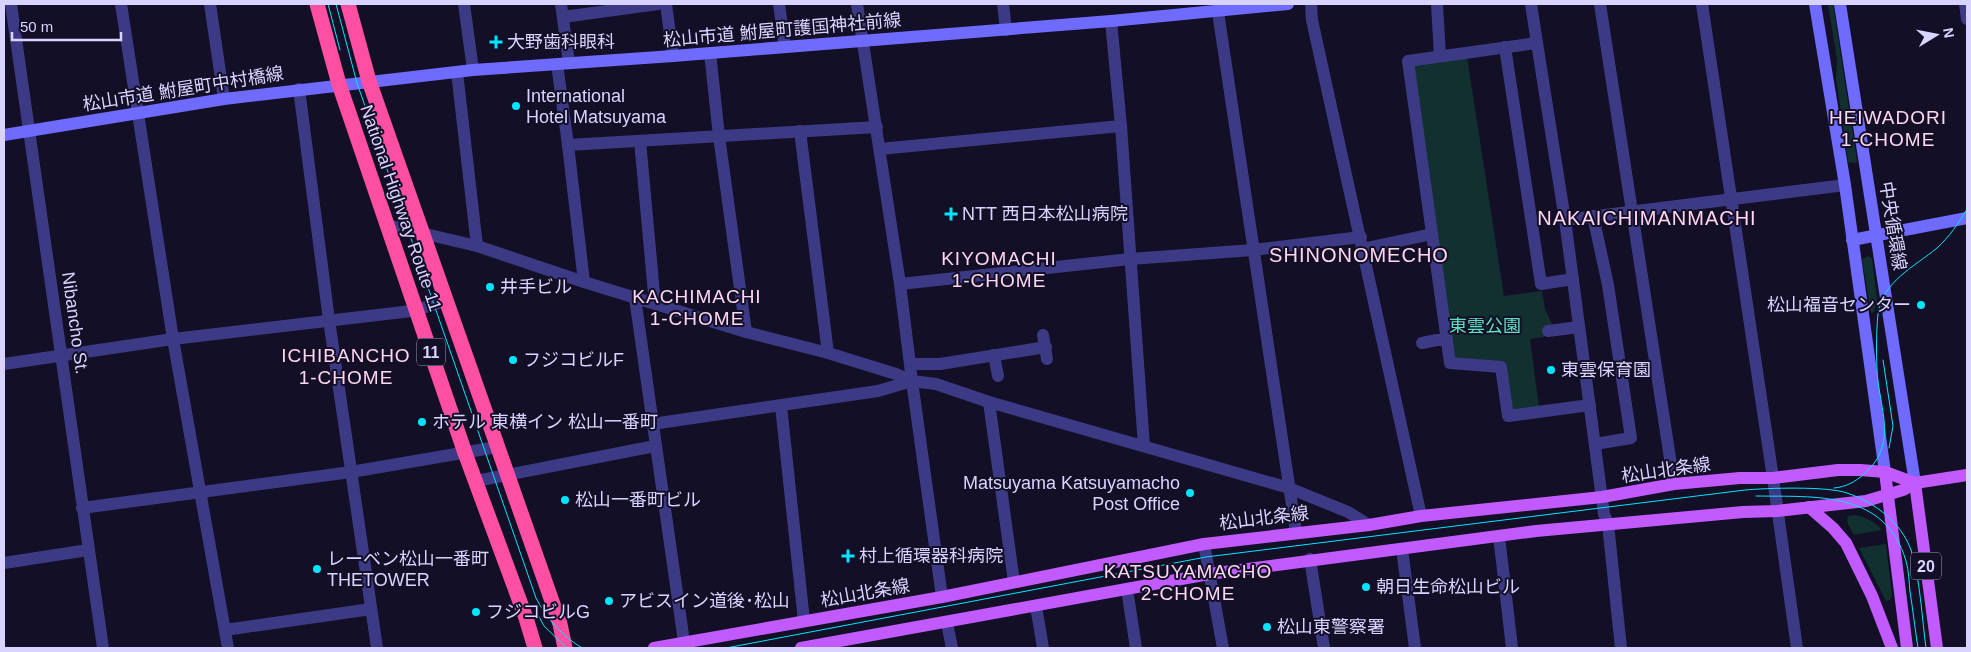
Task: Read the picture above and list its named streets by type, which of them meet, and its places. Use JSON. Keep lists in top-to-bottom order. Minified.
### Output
{"streets":{"highway":["National Highway Route 11","11"],"main road":["松山北条線","20"],"street":["松山市道 鮒屋町護国神社前線","松山市道 鮒屋町中村橋線","中央循環線","Nibancho St."]},"crossings":[["松山市道 鮒屋町護国神社前線","松山市道 鮒屋町中村橋線"],["松山市道 鮒屋町護国神社前線","National Highway Route 11"],["松山市道 鮒屋町中村橋線","National Highway Route 11"],["松山市道 鮒屋町中村橋線","Nibancho St."],["中央循環線","松山北条線"],["中央循環線","20"],["松山北条線","20"]],"districts":["HEIWADORI 1-CHOME","NAKAICHIMANMACHI","SHINONOMECHO","KIYOMACHI 1-CHOME","KACHIMACHI 1-CHOME","ICHIBANCHO 1-CHOME","KATSUYAMACHO 2-CHOME"],"parks":["東雲公園"],"places":{"health":["大野歯科眼科","NTT 西日本松山病院","村上循環器科病院"],"other":["International Hotel Matsuyama","井手ビル","松山福音センター","フジコビルF","東雲保育園","ホテル 東横イン 松山一番町","Matsuyama Katsuyamacho Post Office","松山一番町ビル","レーベン松山一番町 THETOWER","朝日生命松山ビル","アビスイン道後･松山","フジコビルG","松山東警察署"]},"scale_bar":"50 m","north":"right"}
